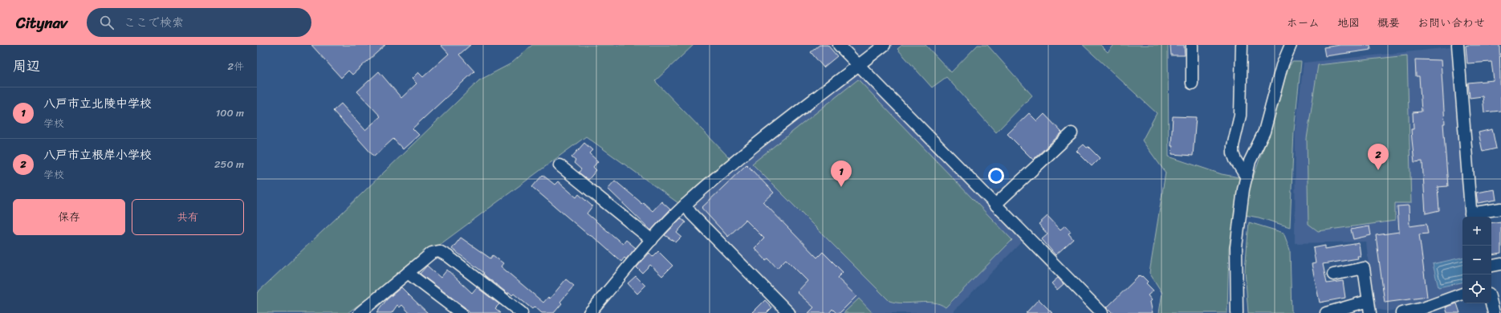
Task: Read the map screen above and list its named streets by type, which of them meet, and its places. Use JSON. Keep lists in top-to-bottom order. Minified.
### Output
{"page":{"header":"Citynav","search":"ここで検索","nav":["ホーム","地図","概要","お問い合わせ"],"heading":["周辺","2件"],"list":[{"mark":"1","name":"八戸市立北陵中学校","note":"学校","value":"100 m"},{"mark":"2","name":"八戸市立根岸小学校","note":"学校","value":"250 m"}],"pins":["2","1"],"buttons":["保存","共有"],"map_buttons":["+","−"]}}
